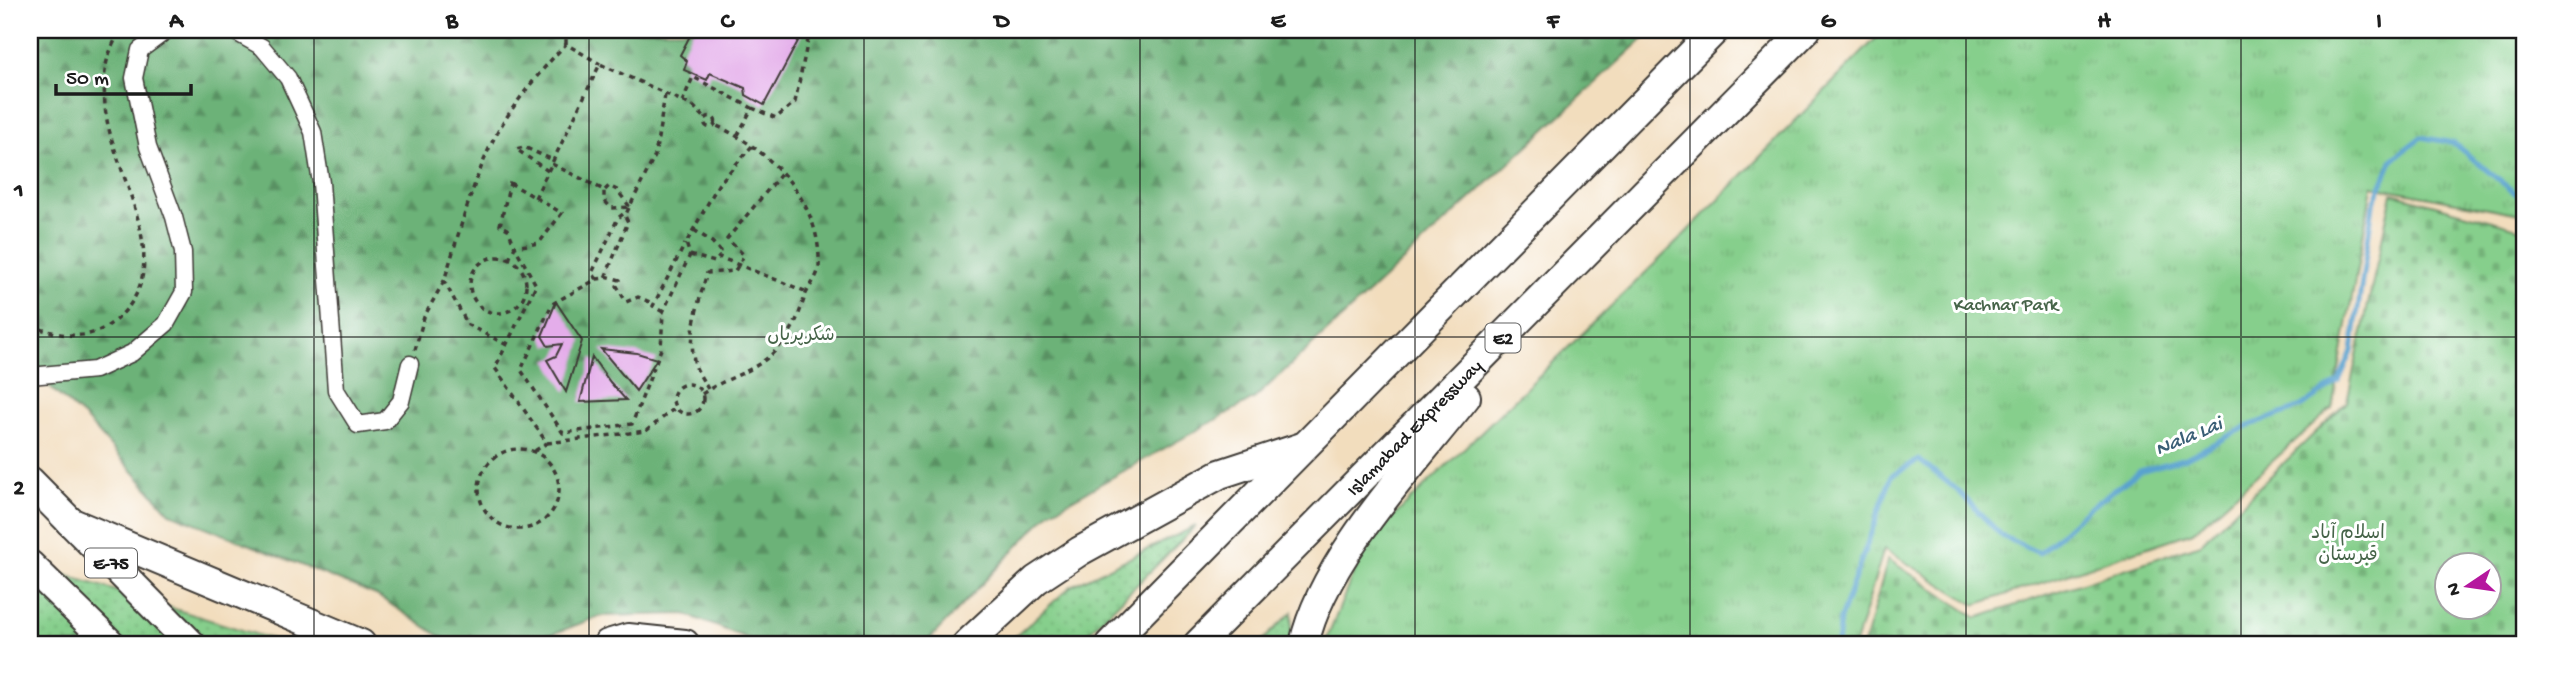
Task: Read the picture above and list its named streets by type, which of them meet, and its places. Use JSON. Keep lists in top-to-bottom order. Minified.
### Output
{"streets":{"highway":["E2","Islamabad Expressway","E-75"]},"water":["Nala Lai"],"parks":["Kachnar Park","شکرپریاں","اسلام آباد قبرستان"],"scale_bar":"50 m","north":"left","grid":{"columns":["A","B","C","D","E","F","G","H","I"],"rows":["1","2"]}}
